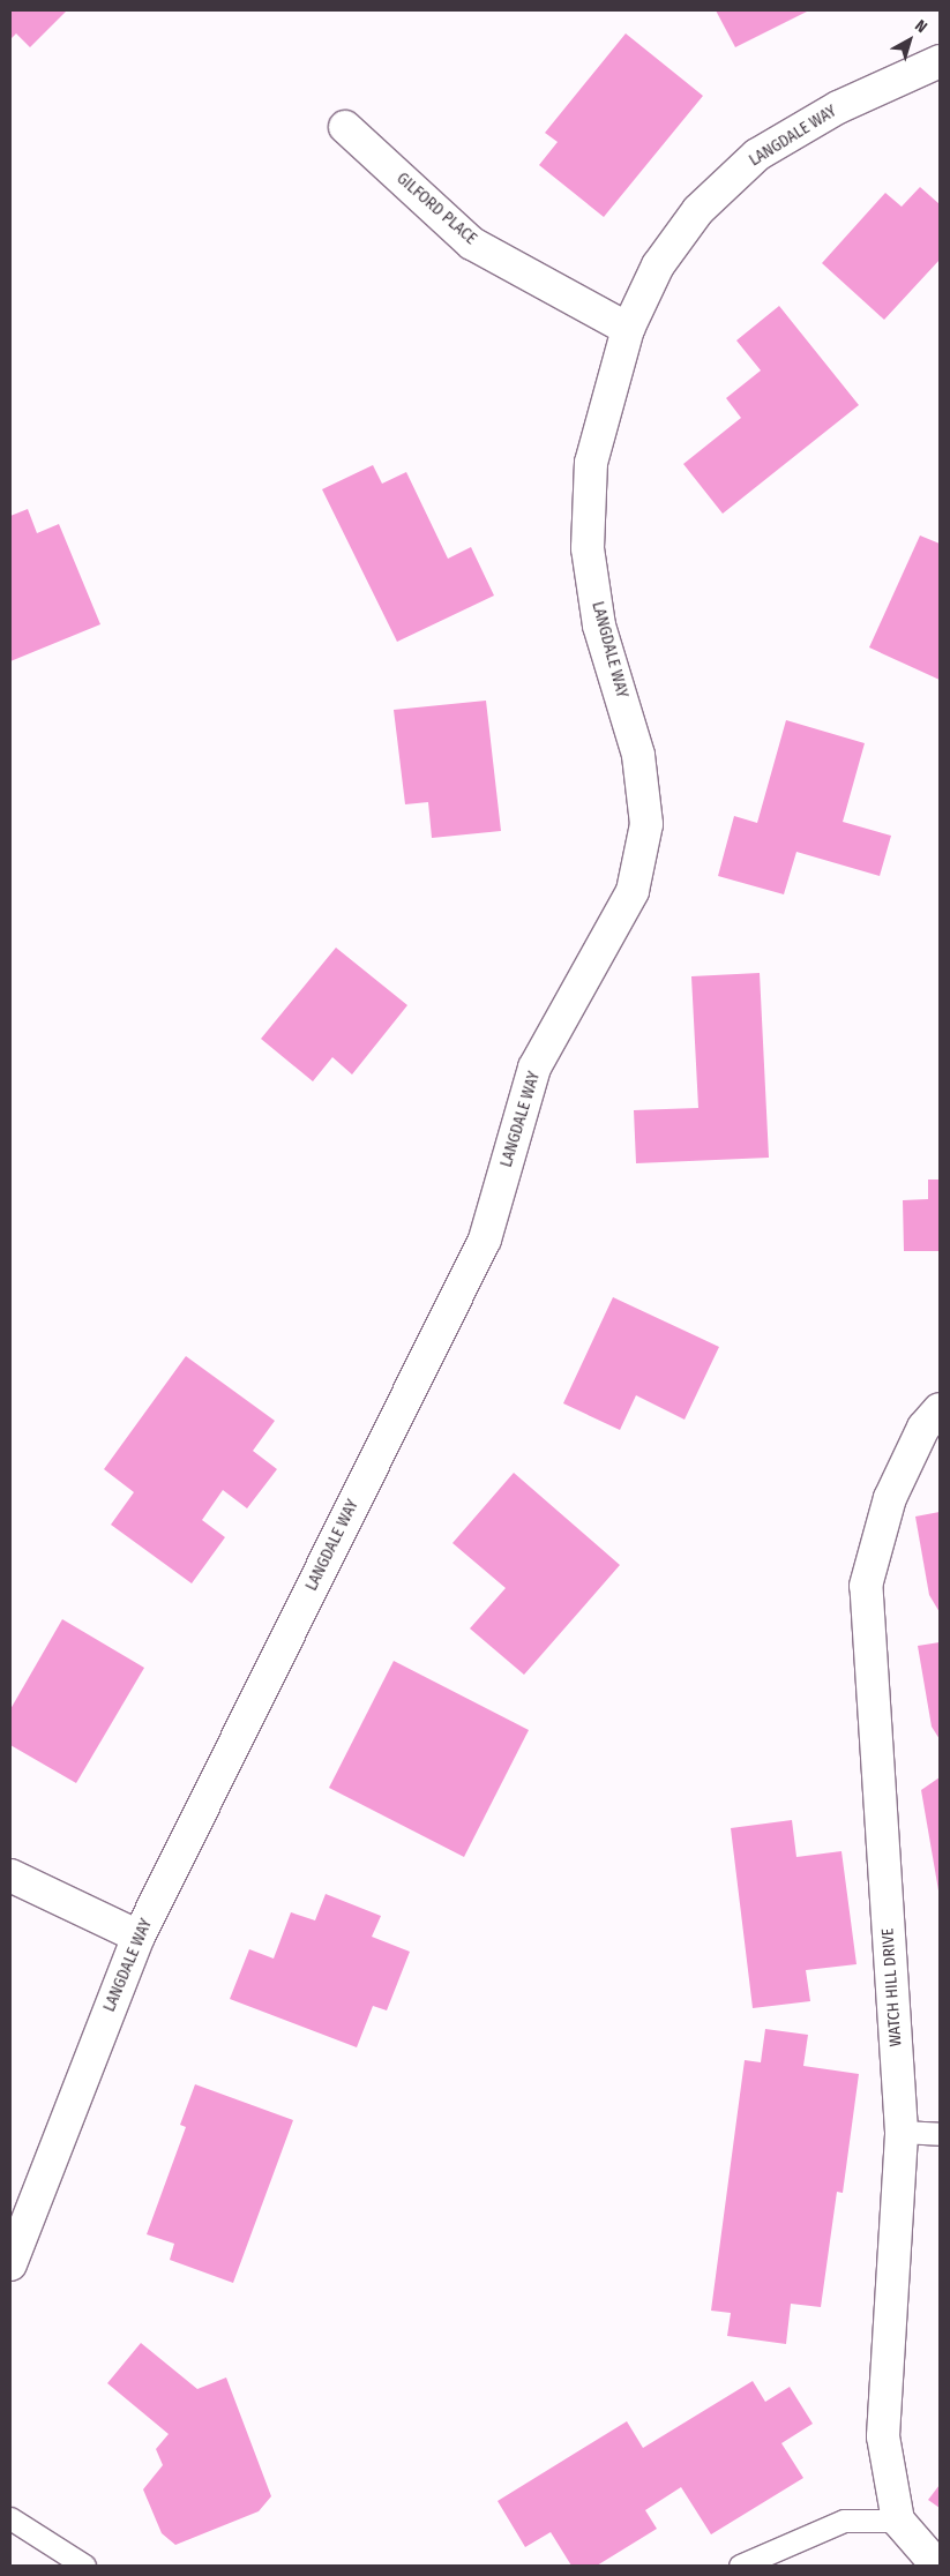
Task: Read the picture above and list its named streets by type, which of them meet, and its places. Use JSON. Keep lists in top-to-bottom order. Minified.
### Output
{"streets":{"street":["LANGDALE WAY","GILFORD PLACE","WATCH HILL DRIVE"]},"crossings":[["LANGDALE WAY","GILFORD PLACE"]],"north":"top right"}
